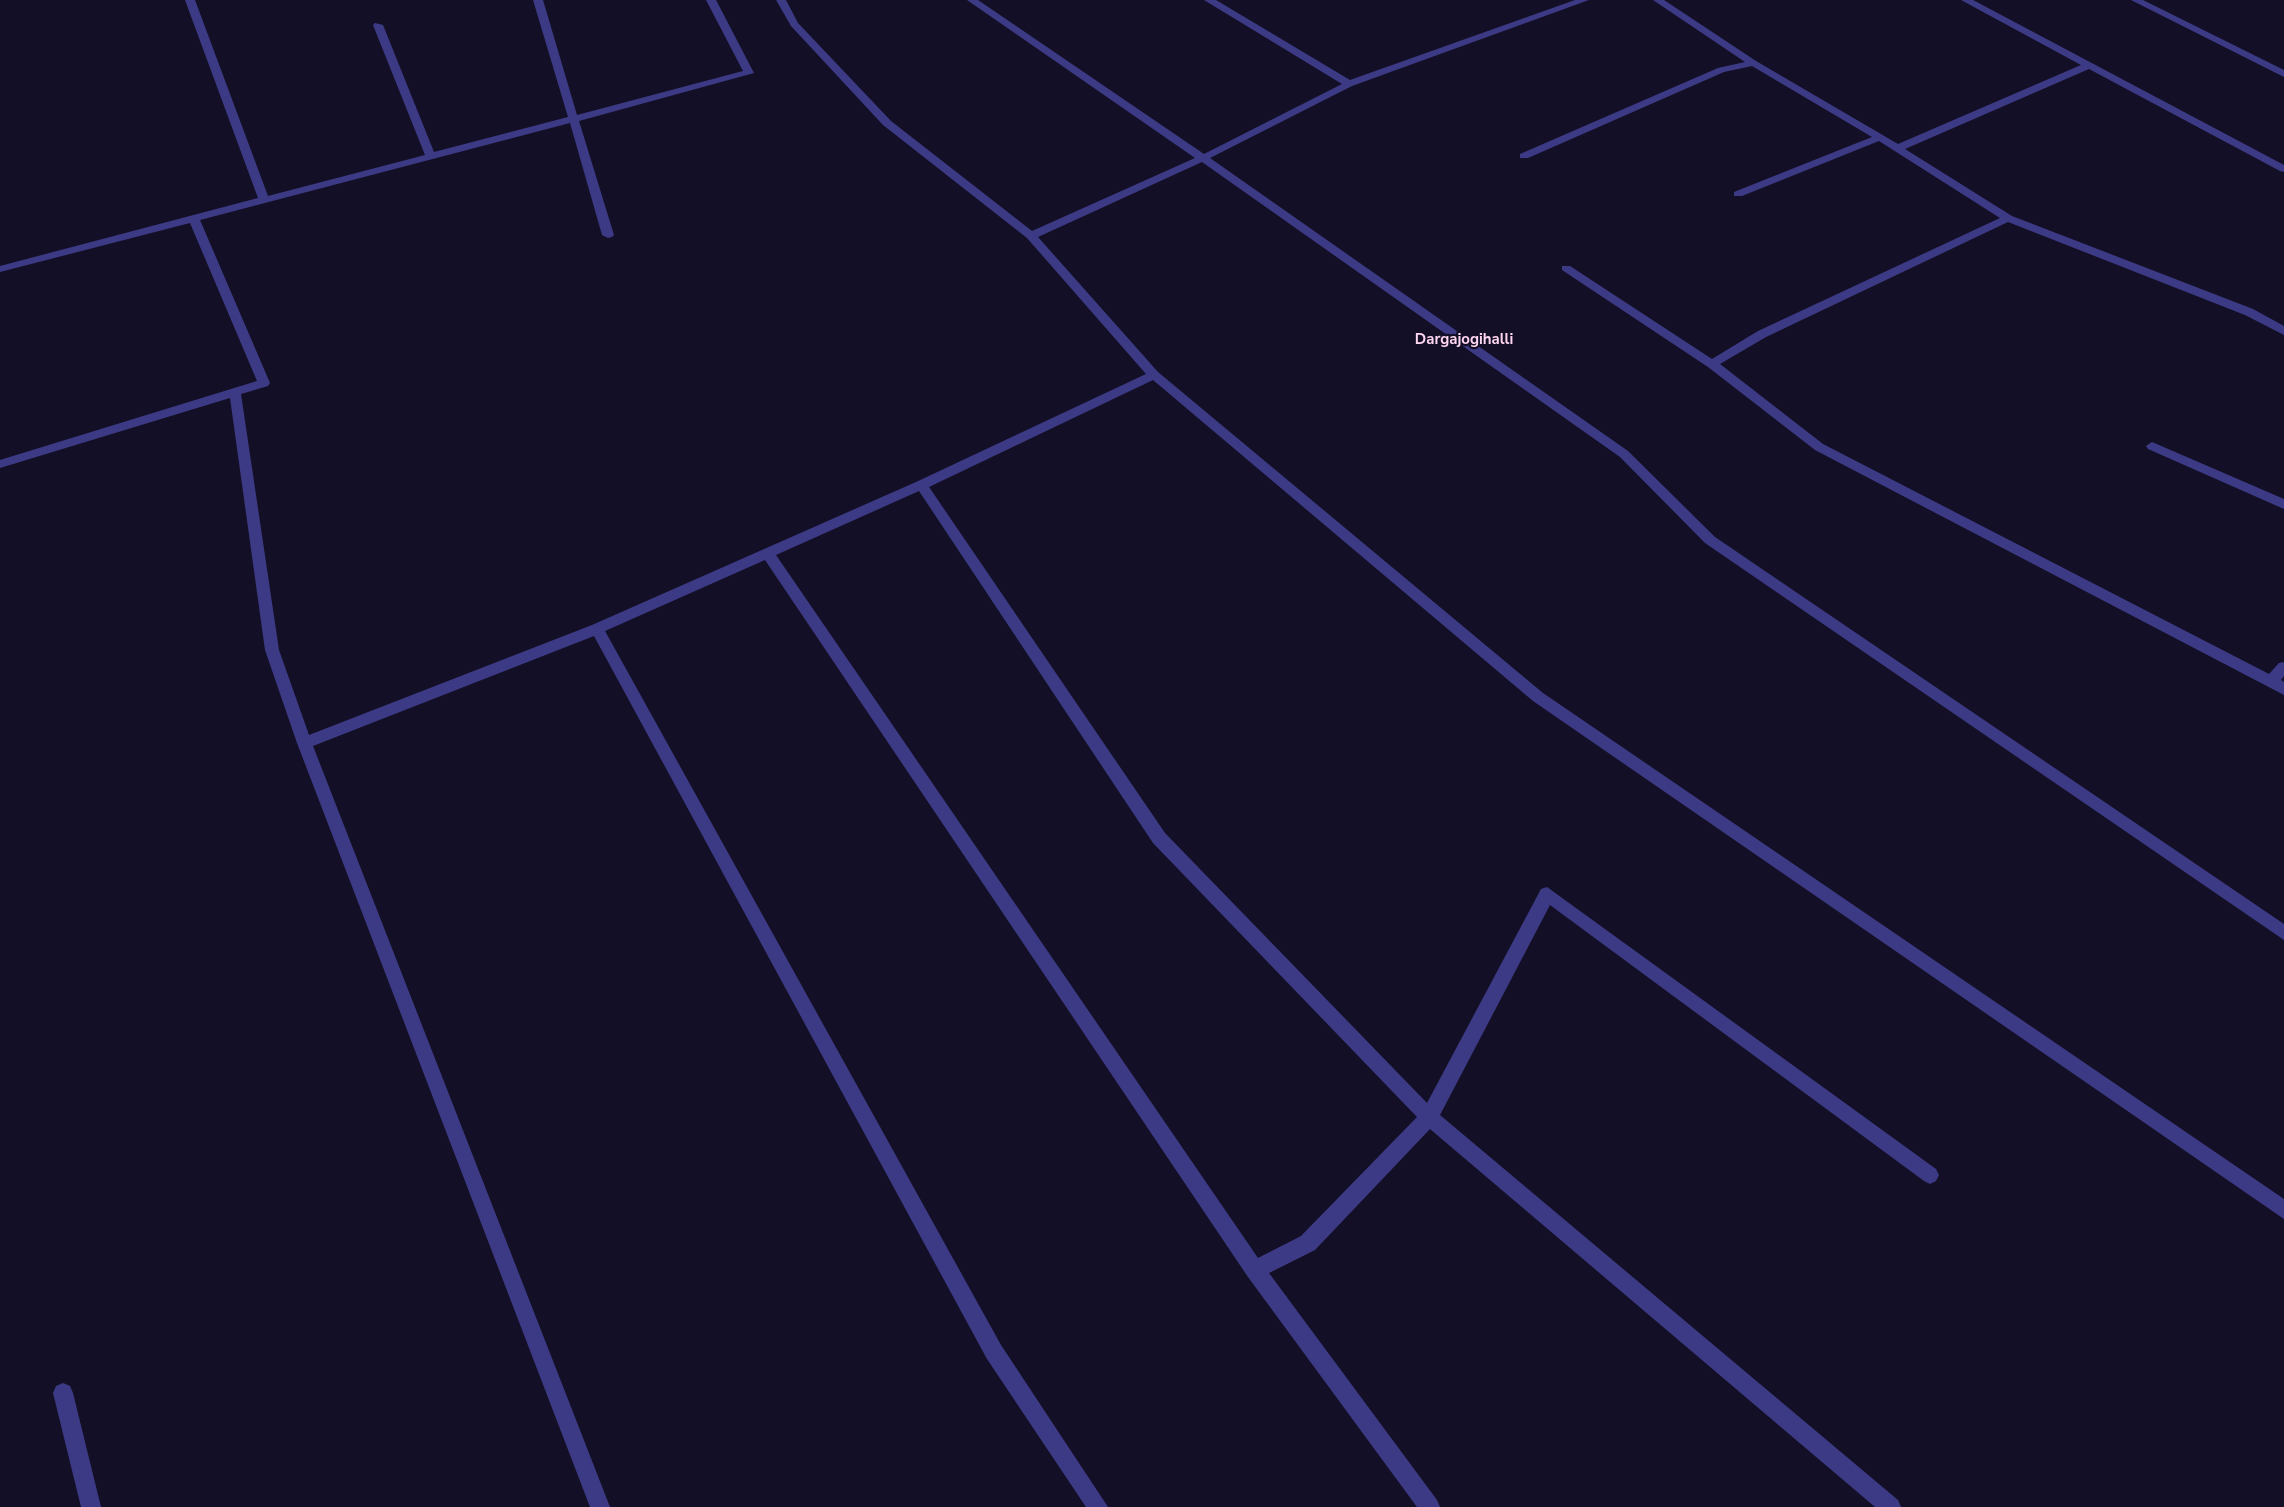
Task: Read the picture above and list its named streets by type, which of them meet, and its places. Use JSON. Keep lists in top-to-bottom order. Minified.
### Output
{"districts":["Dargajogihalli"]}
